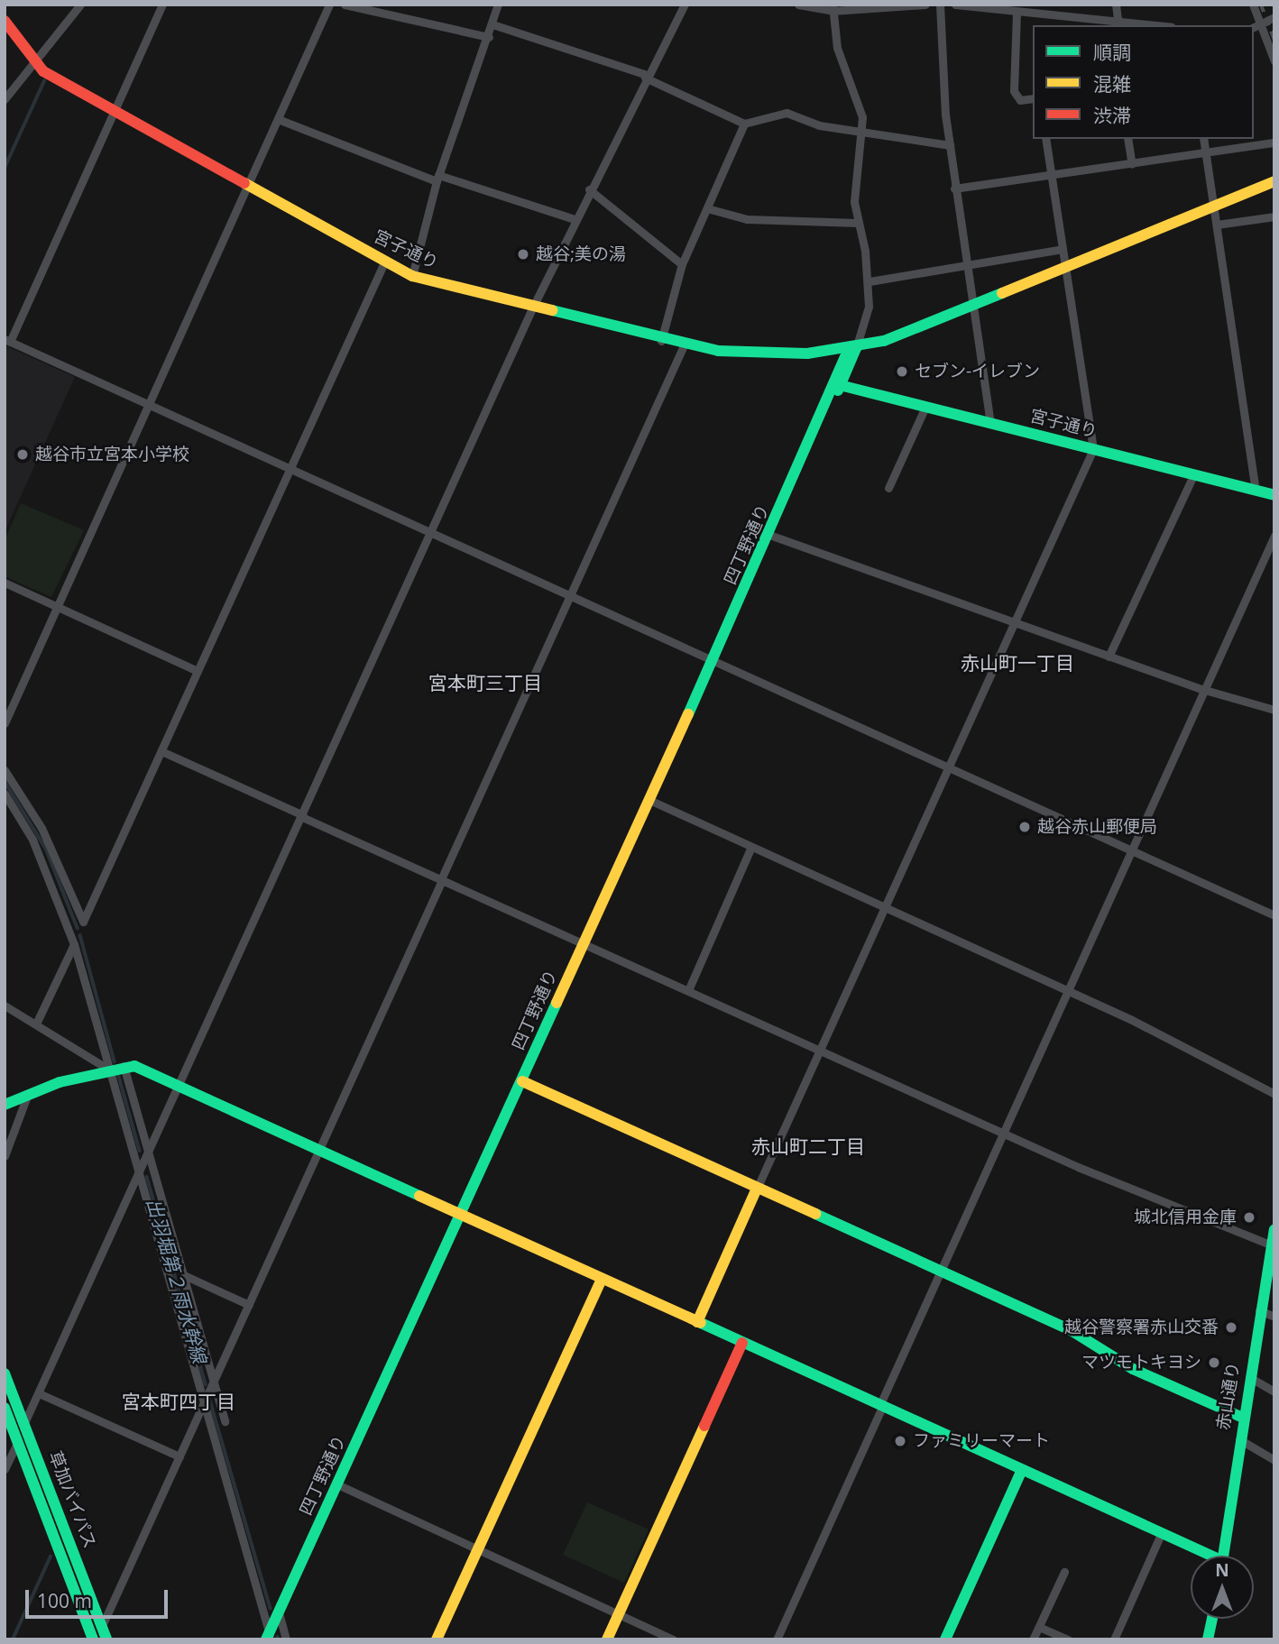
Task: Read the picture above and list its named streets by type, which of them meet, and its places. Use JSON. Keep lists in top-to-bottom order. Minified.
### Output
{"streets":{"main road":["宮子通り","四丁野通り","赤山通り","草加バイパス"]},"crossings":[["宮子通り","四丁野通り"]],"districts":["赤山町一丁目","宮本町三丁目","赤山町二丁目","宮本町四丁目"],"water":["出羽堀第２雨水幹線"],"places":["越谷;美の湯","セブン-イレブン","越谷市立宮本小学校","越谷赤山郵便局","城北信用金庫","越谷警察署赤山交番","マツモトキヨシ","ファミリーマート"],"legend":["順調","混雑","渋滞"],"scale_bar":"100 m","north":"top"}
